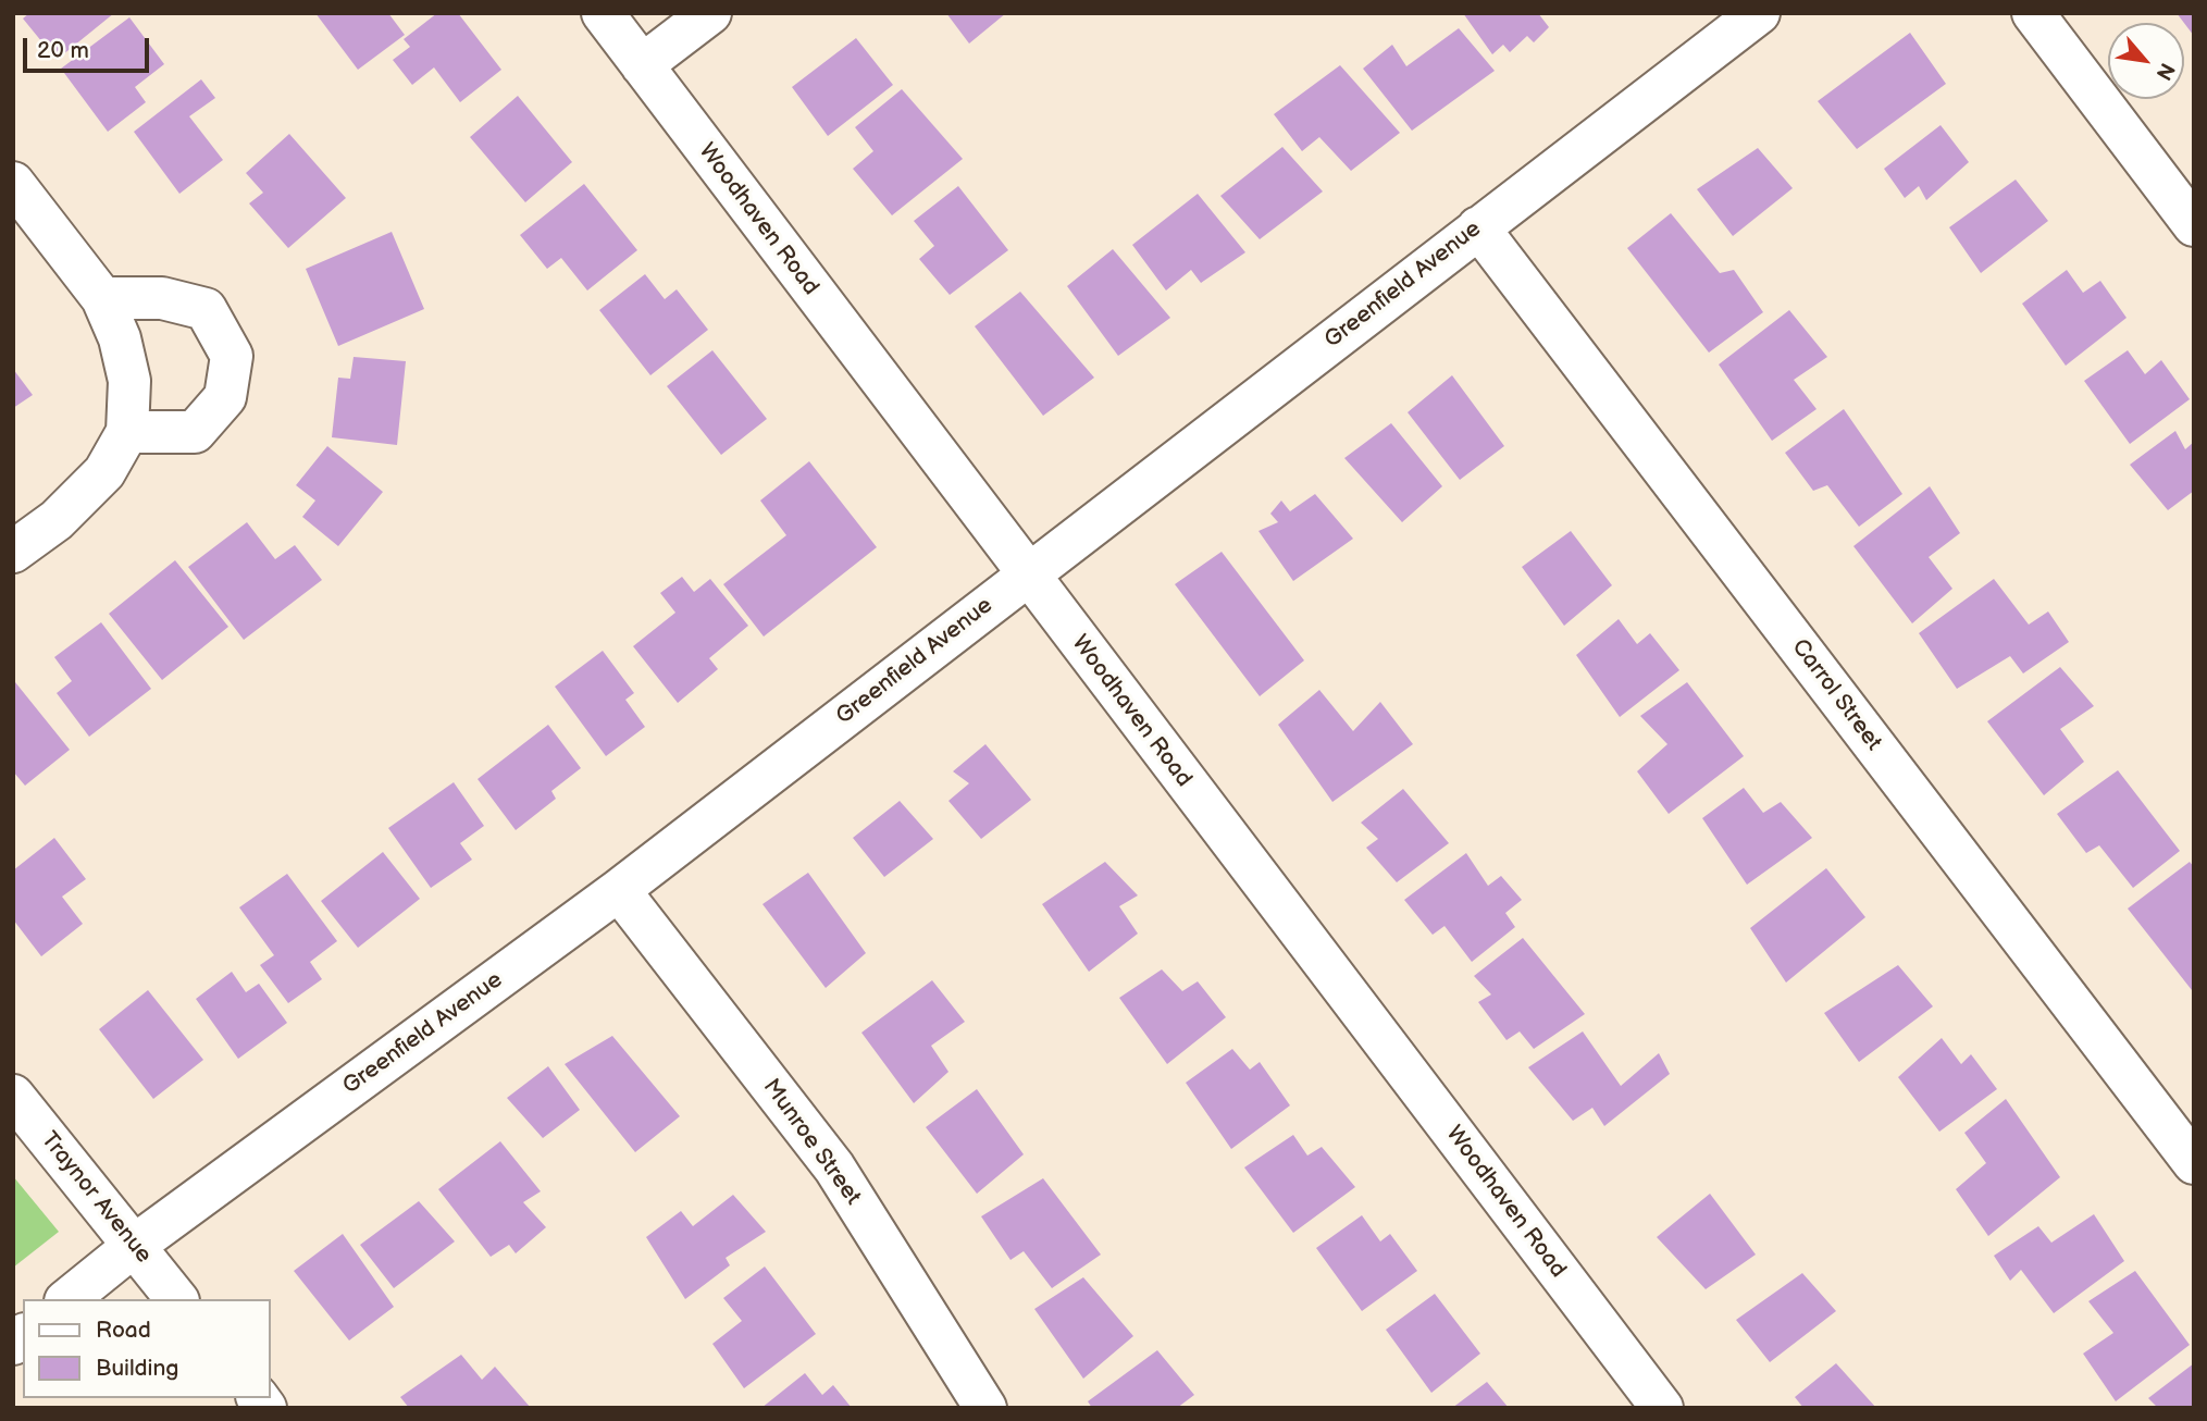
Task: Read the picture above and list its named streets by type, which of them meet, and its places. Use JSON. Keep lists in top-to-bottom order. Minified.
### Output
{"streets":{"street":["Woodhaven Road","Greenfield Avenue","Carrol Street","Munroe Street","Traynor Avenue"]},"crossings":[["Woodhaven Road","Greenfield Avenue"],["Greenfield Avenue","Carrol Street"],["Greenfield Avenue","Munroe Street"],["Greenfield Avenue","Traynor Avenue"]],"legend":["Road","Building"],"scale_bar":"20 m","north":"bottom right"}
